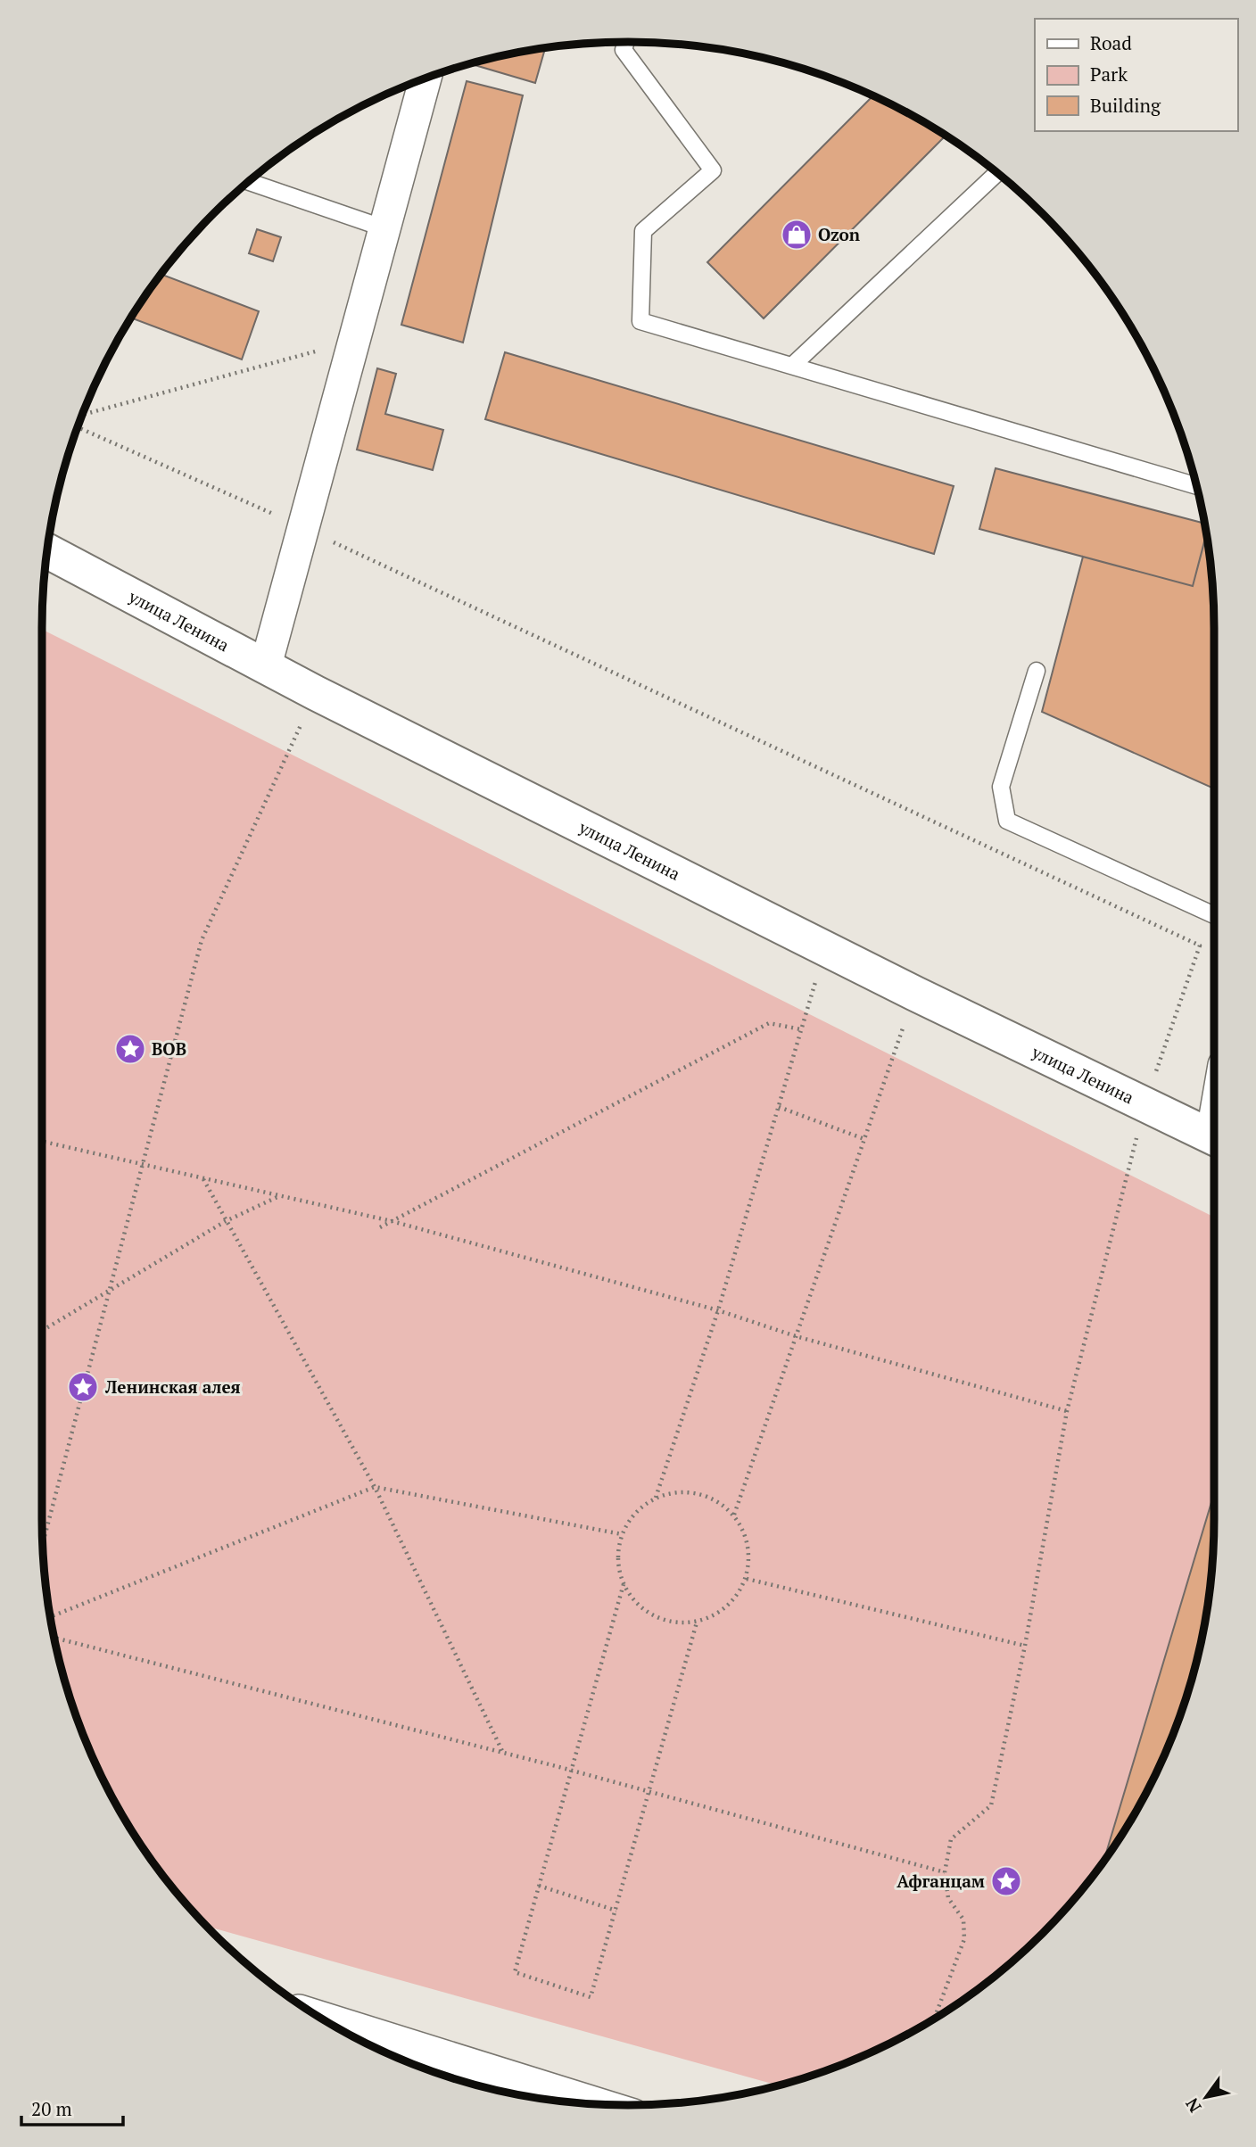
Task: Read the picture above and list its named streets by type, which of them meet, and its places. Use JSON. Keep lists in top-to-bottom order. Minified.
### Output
{"streets":{"street":["улица Ленина"]},"places":{"shop":["Ozon"],"place":["ВОВ","Ленинская алея","Афганцам"]},"legend":["Road","Park","Building"],"scale_bar":"20 m","north":"bottom left"}
